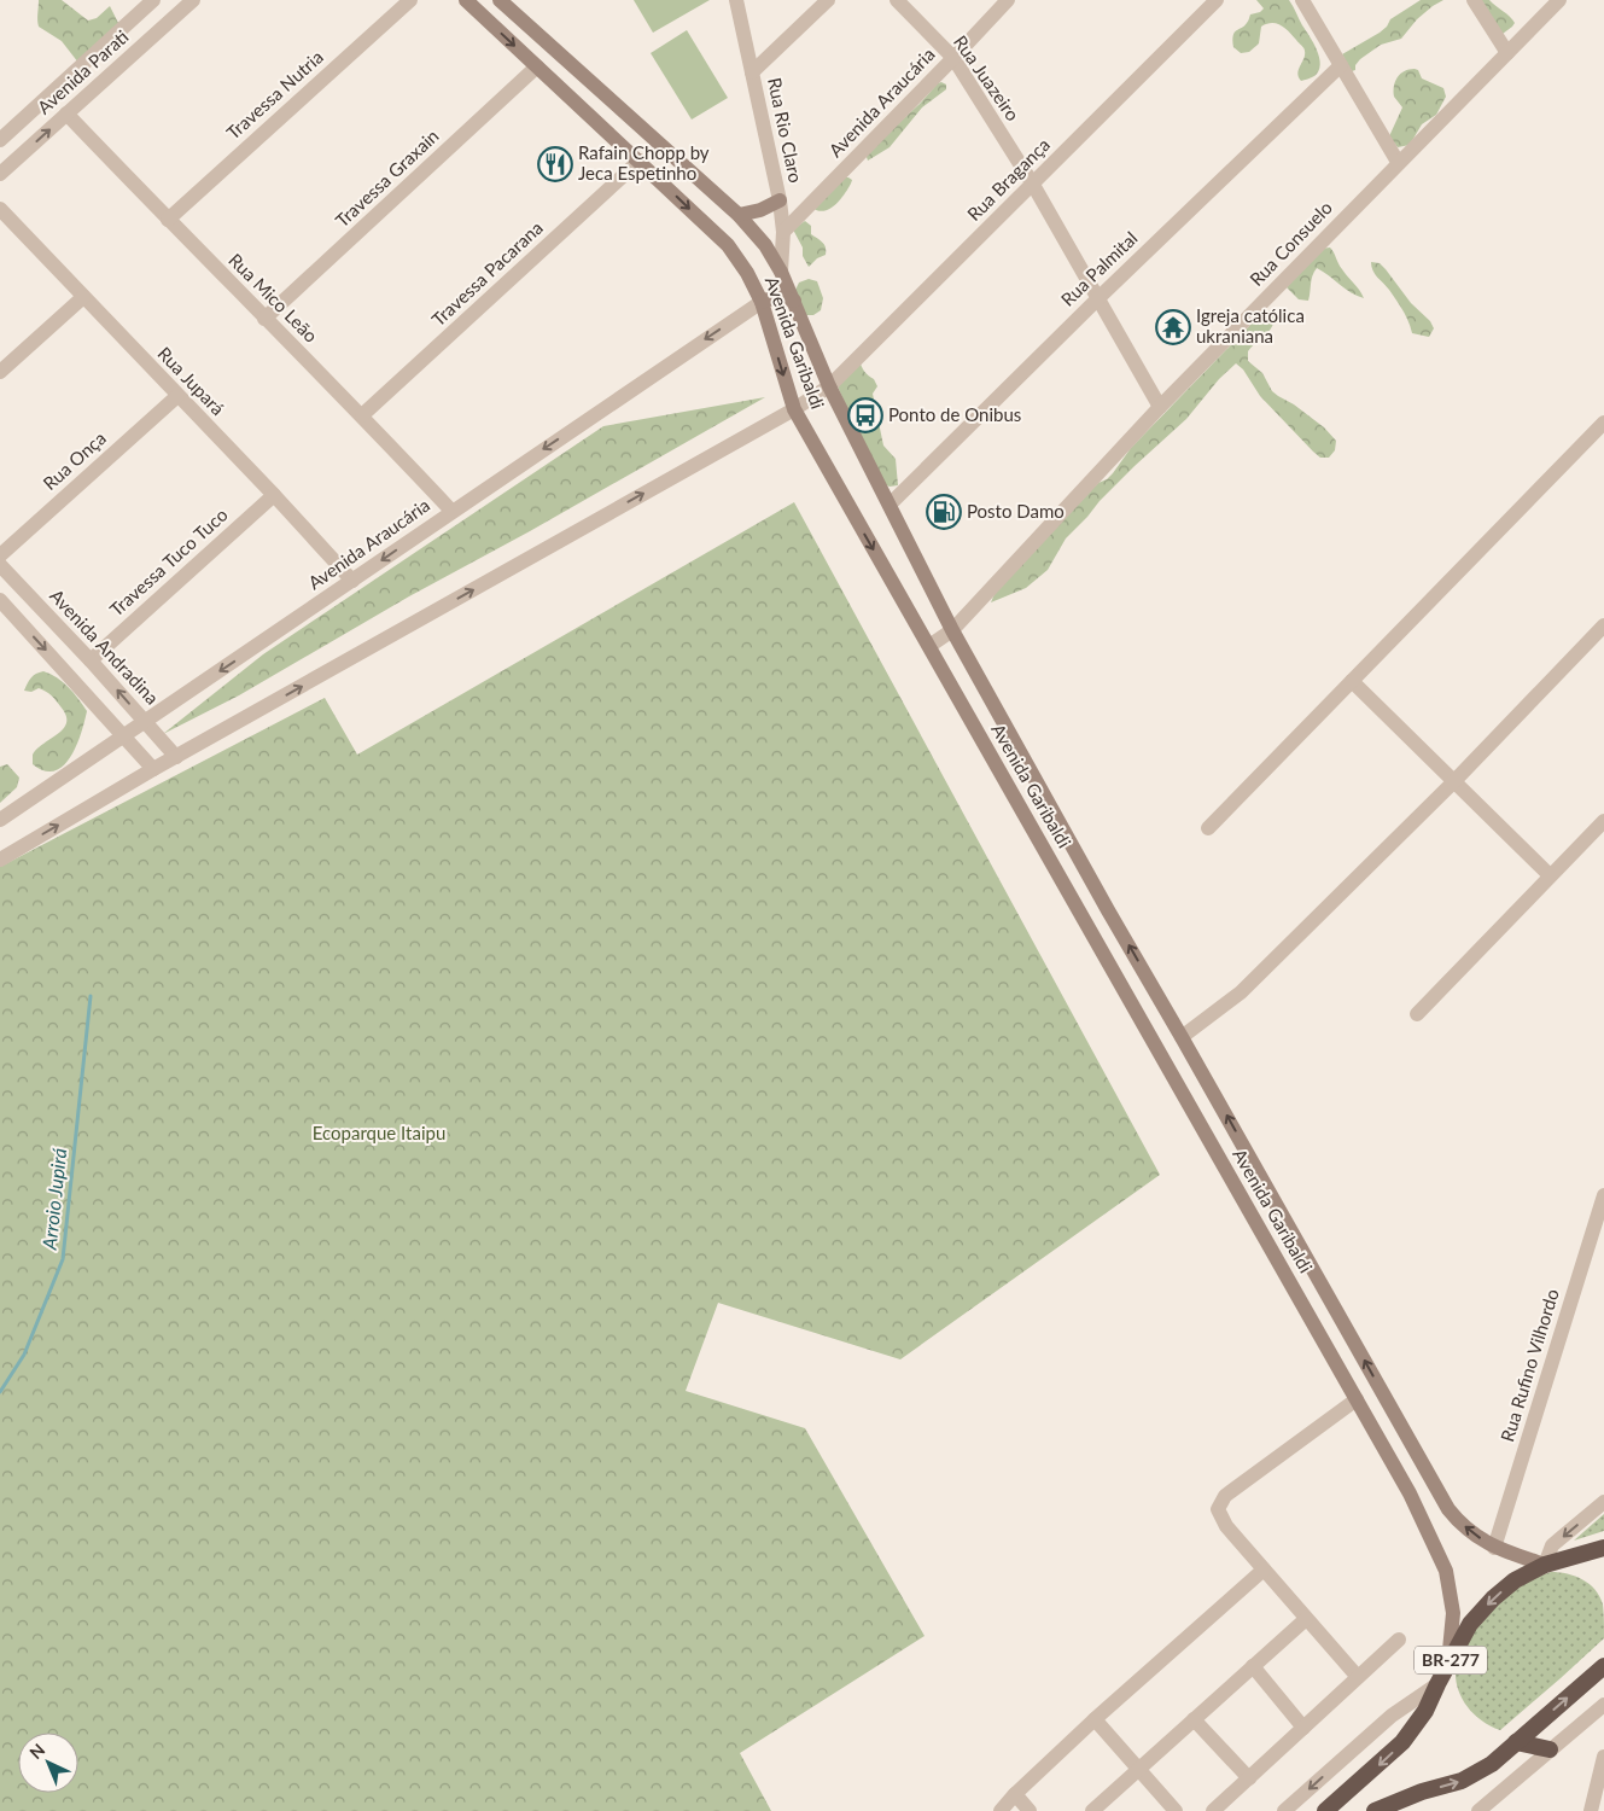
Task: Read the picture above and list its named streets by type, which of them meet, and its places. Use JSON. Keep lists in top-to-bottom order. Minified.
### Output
{"streets":{"highway":["BR-277"],"main road":["Avenida Garibaldi"],"street":["Avenida Parati","Rua Juazeiro","Travessa Nutria","Avenida Araucária","Rua Rio Claro","Travessa Graxain","Rua Bragança","Rua Consuelo","Rua Palmital","Travessa Pacarana","Rua Mico Leão","Rua Jupará","Rua Onça","Travessa Tuco Tuco","Avenida Andradina","Rua Rufino Vilhordo"]},"crossings":[["Avenida Parati","Rua Mico Leão"],["Rua Juazeiro","Avenida Araucária"],["Rua Juazeiro","Rua Bragança"],["Rua Juazeiro","Rua Consuelo"],["Rua Juazeiro","Rua Palmital"],["Travessa Nutria","Rua Mico Leão"],["Avenida Araucária","Rua Rio Claro"],["Avenida Araucária","Rua Mico Leão"],["Avenida Araucária","Avenida Garibaldi"],["Avenida Araucária","Rua Jupará"],["Avenida Araucária","Avenida Andradina"],["Rua Rio Claro","Avenida Garibaldi"],["Travessa Graxain","Rua Mico Leão"],["Travessa Graxain","Avenida Garibaldi"],["Rua Bragança","Avenida Garibaldi"],["Rua Consuelo","Avenida Garibaldi"],["Rua Palmital","Avenida Garibaldi"],["Travessa Pacarana","Rua Mico Leão"],["Travessa Pacarana","Avenida Garibaldi"],["Avenida Garibaldi","Rua Rufino Vilhordo"],["Avenida Garibaldi","BR-277"],["Rua Jupará","Rua Onça"],["Rua Jupará","Travessa Tuco Tuco"],["Travessa Tuco Tuco","Avenida Andradina"]],"water":["Arroio Jupirá"],"parks":["Ecoparque Itaipu"],"places":{"restaurant":["Rafain Chopp by Jeca Espetinho"],"temple":["Igreja católica ukraniana"],"bus stop":["Ponto de Onibus"],"fuel station":["Posto Damo"]},"north":"top left"}
